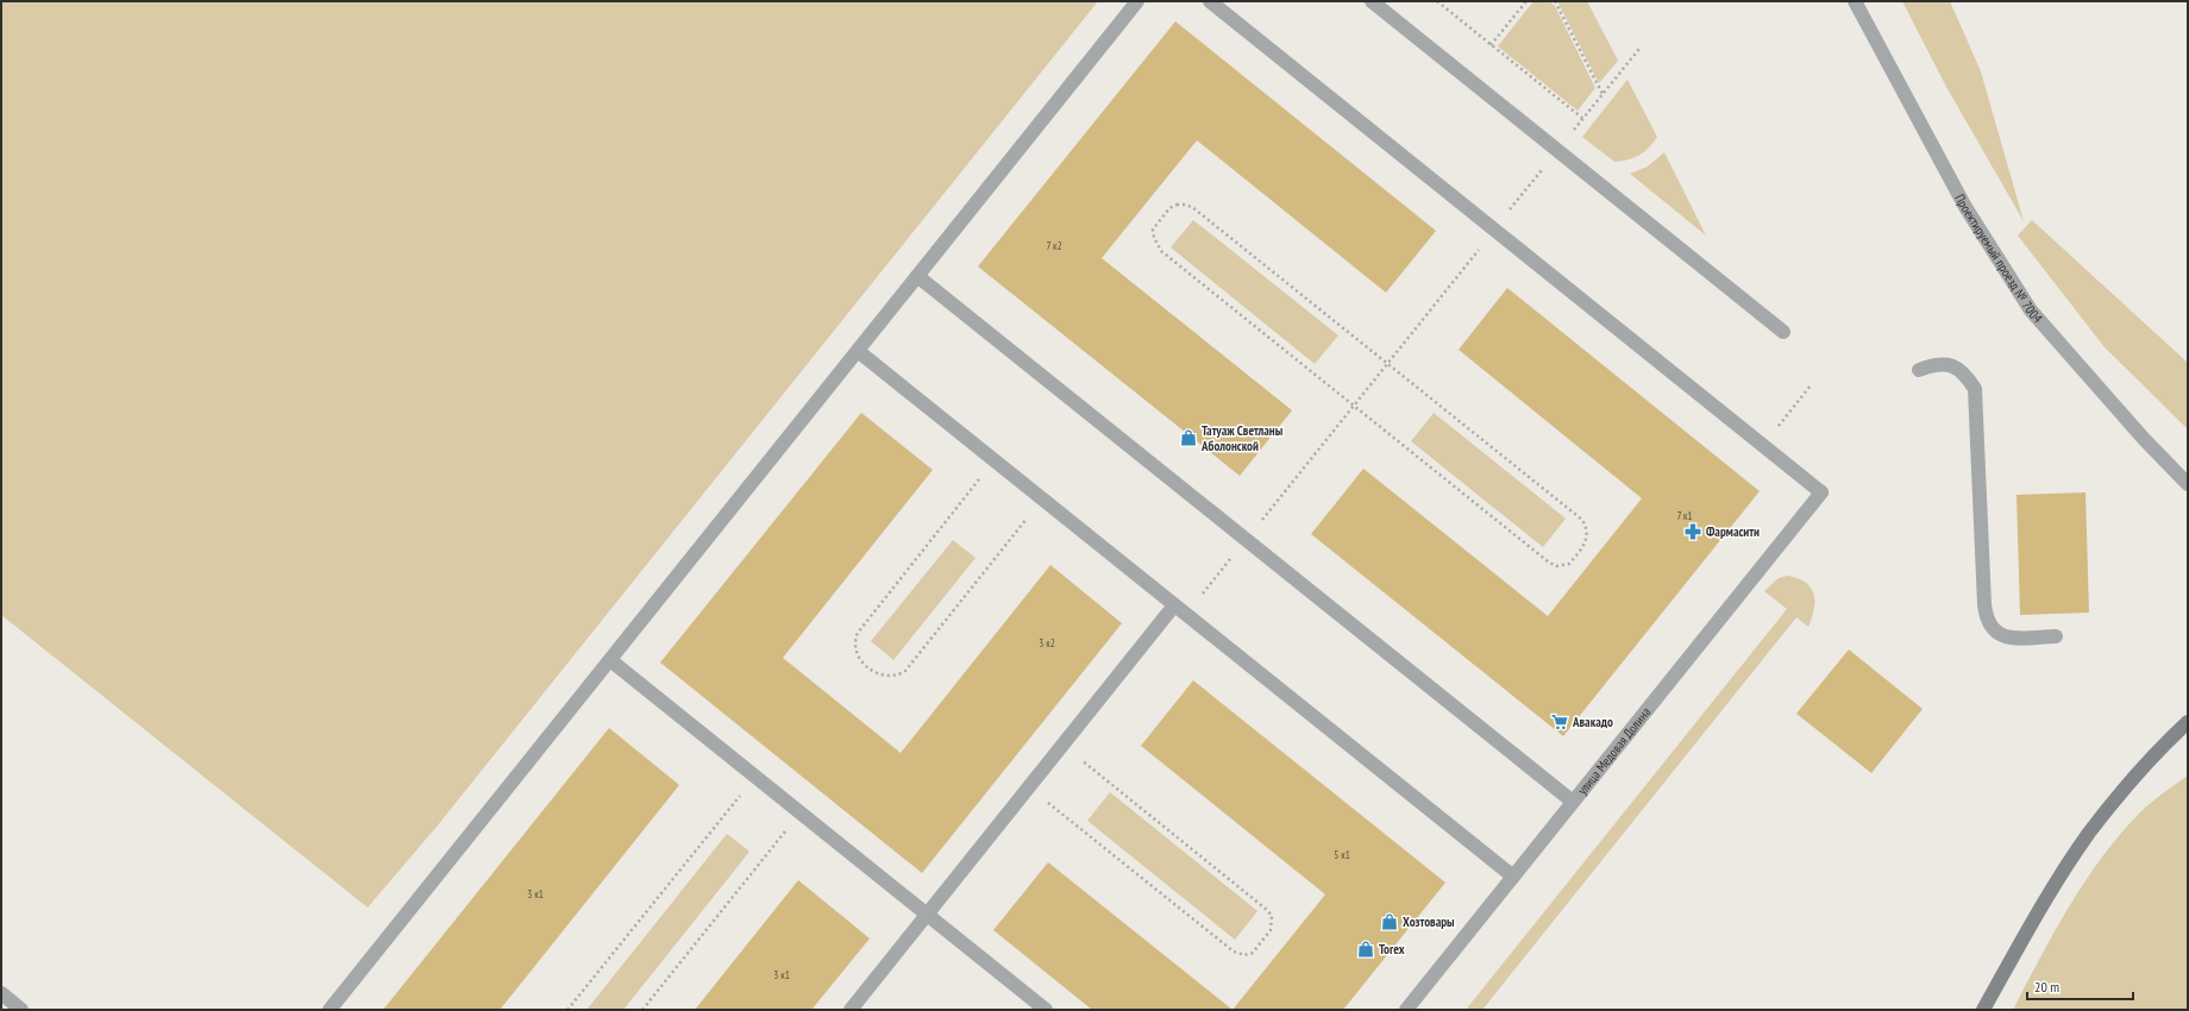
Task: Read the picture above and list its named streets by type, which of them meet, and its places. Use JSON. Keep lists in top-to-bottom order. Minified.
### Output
{"streets":{"street":["Проектируемый проезд № 7004","улица Медовая Долина"]},"places":{"shop":["Татуаж Светланы Аболонской","Хозтовары","Torex"],"pharmacy":["Фармасити"],"supermarket":["Авакадо"]},"house_numbers":["7 к2","7 к1","3 к2","5 к1","3 к1","3 к1"],"scale_bar":"20 m"}
